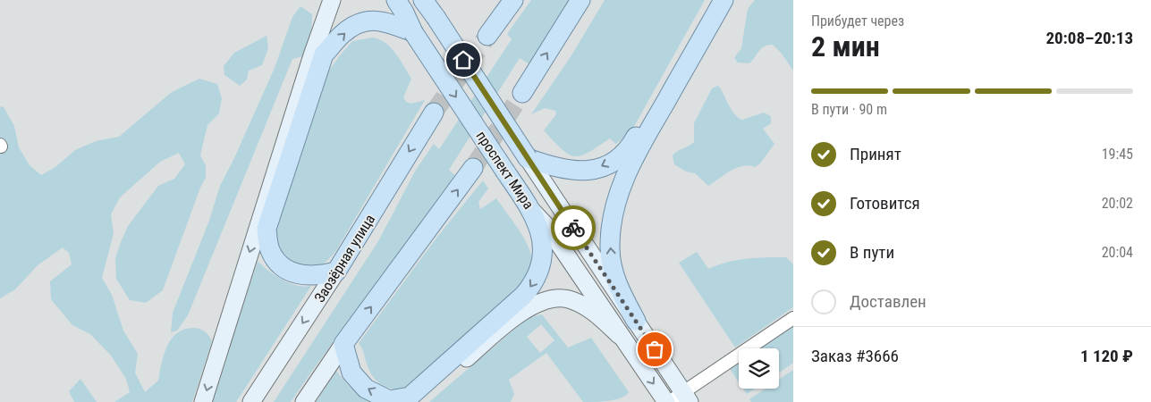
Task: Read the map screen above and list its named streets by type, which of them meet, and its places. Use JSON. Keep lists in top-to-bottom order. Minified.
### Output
{"streets":{"main road":["проспект Мира","Заозёрная улица"]},"page":{"heading":["2 мин","Прибудет через","20:08–20:13"],"panel":["Заказ #3666","1 120 ₽"],"bar":"В пути · 90 m","list":[["Принят","19:45"],["Готовится","20:02"],["В пути","20:04"],"Доставлен"]}}
